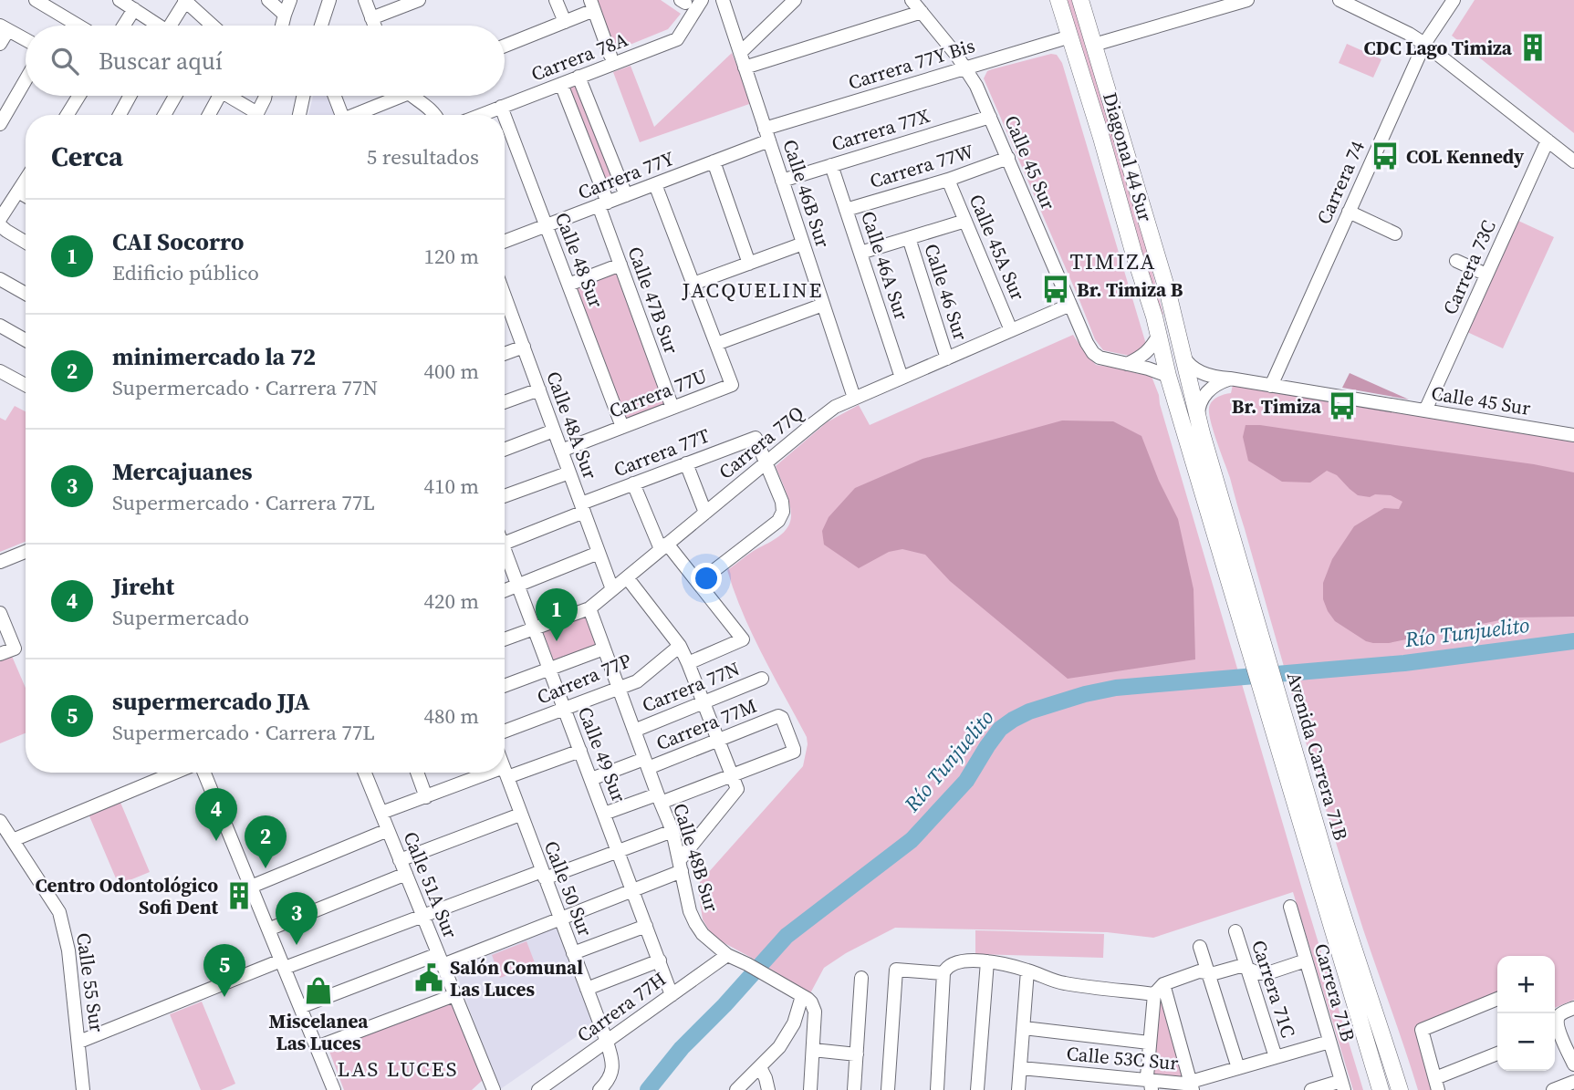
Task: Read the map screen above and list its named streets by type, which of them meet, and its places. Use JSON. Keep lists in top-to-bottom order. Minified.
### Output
{"streets":{"main road":["Diagonal 44 Sur","Avenida Carrera 71B"],"street":["Carrera 78A","Carrera 77Y Bis","Carrera 77X","Calle 45 Sur","Carrera 77W","Carrera 77Y","Carrera 74","Calle 46B Sur","Calle 45A Sur","Calle 48 Sur","Calle 46A Sur","Carrera 73C","Calle 46 Sur","Calle 47B Sur","Carrera 77U","Calle 48A Sur","Carrera 77Q","Carrera 77T","Carrera 77P","Carrera 77N","Carrera 77M","Calle 49 Sur","Calle 48B Sur","Calle 51A Sur","Calle 50 Sur","Calle 55 Sur","Carrera 71C","Carrera 71B","Carrera 77H","Calle 53C Sur"]},"crossings":[["Carrera 78A","Calle 48 Sur"],["Carrera 78A","Calle 47B Sur"],["Carrera 77Y Bis","Diagonal 44 Sur"],["Carrera 77Y Bis","Calle 45 Sur"],["Carrera 77Y Bis","Carrera 77Y"],["Carrera 77Y Bis","Calle 46B Sur"],["Carrera 77X","Calle 45 Sur"],["Carrera 77X","Calle 46B Sur"],["Carrera 77X","Calle 46A Sur"],["Diagonal 44 Sur","Calle 45 Sur"],["Diagonal 44 Sur","Avenida Carrera 71B"],["Calle 45 Sur","Carrera 77W"],["Calle 45 Sur","Carrera 74"],["Calle 45 Sur","Carrera 73C"],["Calle 45 Sur","Carrera 77Q"],["Carrera 77W","Calle 45A Sur"],["Carrera 77W","Calle 46A Sur"],["Carrera 77Y","Calle 46B Sur"],["Carrera 77Y","Calle 48 Sur"],["Carrera 77Y","Calle 47B Sur"],["Calle 46B Sur","Carrera 77Q"],["Calle 45A Sur","Carrera 77Q"],["Calle 48 Sur","Carrera 77U"],["Calle 46A Sur","Carrera 77Q"],["Calle 46 Sur","Carrera 77Q"],["Calle 47B Sur","Carrera 77U"],["Carrera 77U","Calle 48A Sur"],["Calle 48A Sur","Carrera 77Q"],["Calle 48A Sur","Carrera 77T"],["Carrera 77Q","Carrera 77T"],["Carrera 77Q","Calle 49 Sur"],["Carrera 77Q","Calle 48B Sur"],["Carrera 77P","Calle 49 Sur"],["Carrera 77P","Calle 48B Sur"],["Carrera 77N","Calle 48B Sur"],["Carrera 77M","Calle 49 Sur"],["Carrera 77M","Calle 48B Sur"],["Calle 49 Sur","Carrera 77H"],["Calle 48B Sur","Carrera 77H"],["Calle 50 Sur","Carrera 77H"],["Carrera 71C","Calle 53C Sur"],["Carrera 71B","Calle 53C Sur"]],"districts":["TIMIZA","JACQUELINE","LAS LUCES"],"water":["Río Tunjuelito"],"places":{"building":["CDC Lago Timiza","Centro Odontológico Sofi Dent"],"bus stop":["COL Kennedy","Br. Timiza B","Br. Timiza"],"public building":["Salón Comunal Las Luces"],"shop":["Miscelanea Las Luces"]},"page":{"search":"Buscar aquí","heading":["Cerca","5 resultados"],"list":[{"mark":"1","name":"CAI Socorro","note":"Edificio público","value":"120 m"},{"mark":"2","name":"minimercado la 72","note":"Supermercado · Carrera 77N","value":"400 m"},{"mark":"3","name":"Mercajuanes","note":"Supermercado · Carrera 77L","value":"410 m"},{"mark":"4","name":"Jireht","note":"Supermercado","value":"420 m"},{"mark":"5","name":"supermercado JJA","note":"Supermercado · Carrera 77L","value":"480 m"}],"pins":["1","4","2","3","5"],"map_buttons":["+","−"]}}
